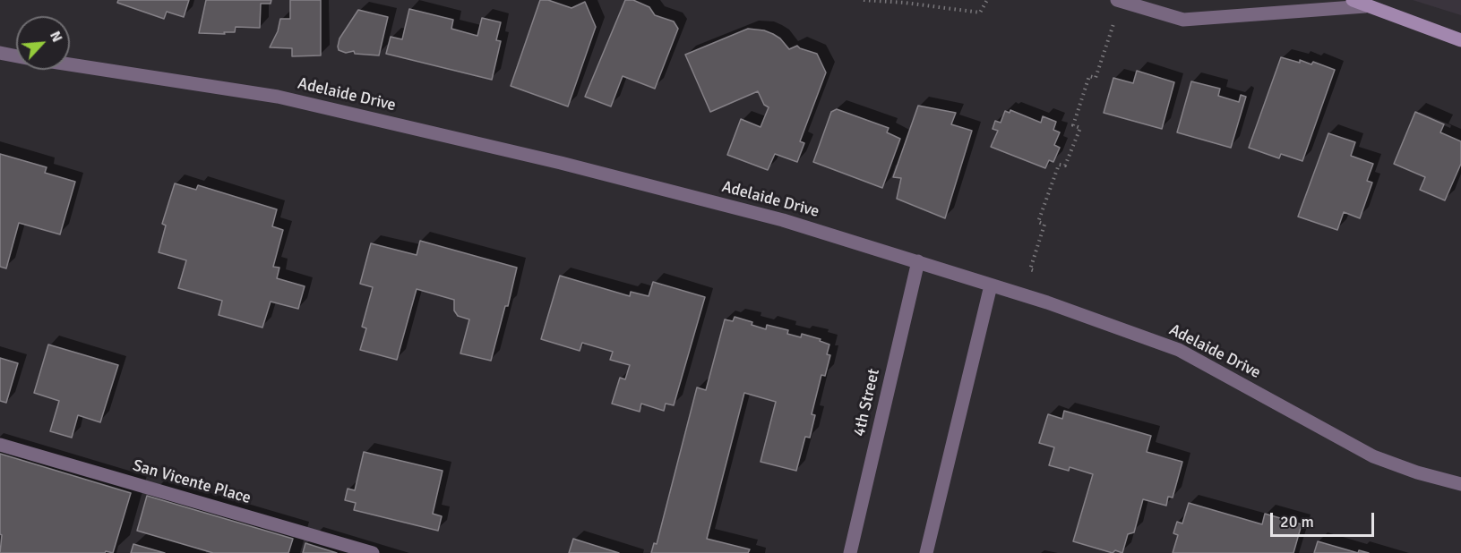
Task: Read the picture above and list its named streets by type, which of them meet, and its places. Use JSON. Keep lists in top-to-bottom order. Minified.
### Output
{"streets":{"street":["Adelaide Drive","4th Street","San Vicente Place"]},"crossings":[["Adelaide Drive","4th Street"]],"scale_bar":"20 m","north":"top right"}
